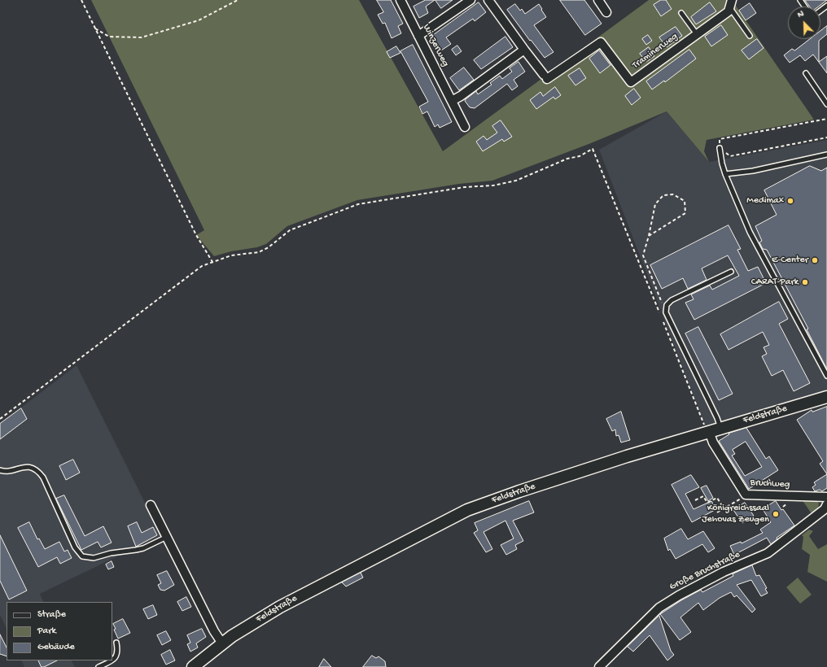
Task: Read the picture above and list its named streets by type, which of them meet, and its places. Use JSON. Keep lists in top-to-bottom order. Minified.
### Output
{"streets":{"street":["Winzerweg","Traminerweg","Feldstraße","Bruchweg","Große Bruchstraße"]},"crossings":[["Feldstraße","Bruchweg"]],"places":["Medimax","E-Center","CARAT-Park","Königreichssaal Jehovas Zeugen"],"legend":["Straße","Park","Gebäude"],"north":"top left"}
